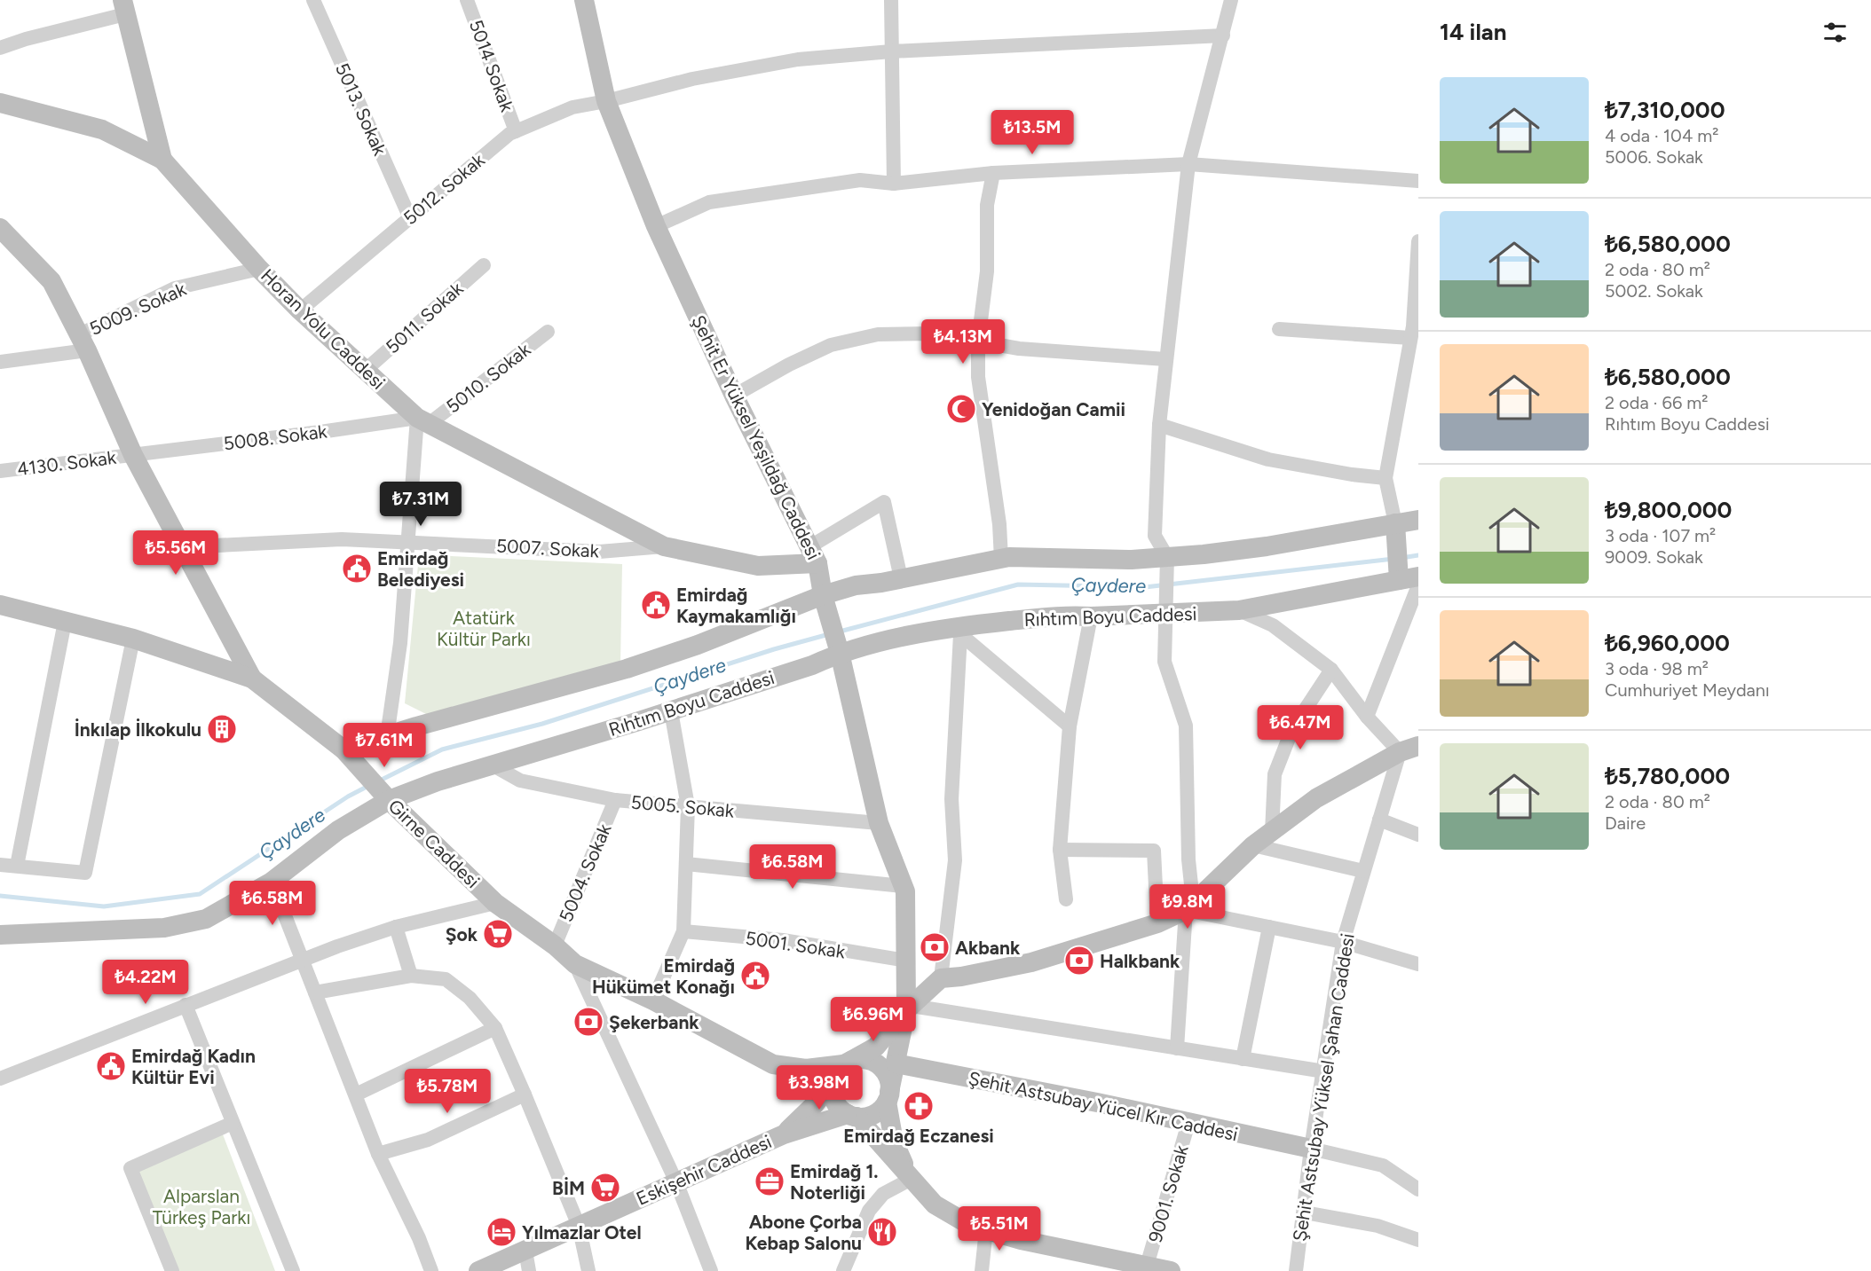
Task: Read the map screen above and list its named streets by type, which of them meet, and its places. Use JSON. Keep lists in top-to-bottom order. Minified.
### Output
{"streets":{"street":["5014 Sokak","5013. Sokak","5012. Sokak","5009. Sokak","5011. Sokak","Horan Yolu Caddesi","5010. Sokak","5008. Sokak","Şehit Er Yüksel Yeşildağ Caddesi","4130. Sokak","5007. Sokak","Rıhtım Boyu Caddesi","5005. Sokak","Girne Caddesi","5004. Sokak","5001. Sokak","Şehit Astsubay Yüksel Şahan Caddesi","Şehit Astsubay Yücel Kır Caddesi","Eskişehir Caddesi","9001. Sokak"]},"crossings":[["5014 Sokak","5012. Sokak"],["5013. Sokak","5012. Sokak"],["5012. Sokak","Horan Yolu Caddesi"],["5012. Sokak","Şehit Er Yüksel Yeşildağ Caddesi"],["5009. Sokak","Horan Yolu Caddesi"],["5011. Sokak","Horan Yolu Caddesi"],["Horan Yolu Caddesi","5010. Sokak"],["Horan Yolu Caddesi","5008. Sokak"],["Horan Yolu Caddesi","5007. Sokak"],["5010. Sokak","5008. Sokak"],["5008. Sokak","4130. Sokak"],["Şehit Er Yüksel Yeşildağ Caddesi","5007. Sokak"],["Şehit Er Yüksel Yeşildağ Caddesi","Rıhtım Boyu Caddesi"],["Şehit Er Yüksel Yeşildağ Caddesi","5005. Sokak"],["Şehit Er Yüksel Yeşildağ Caddesi","Girne Caddesi"],["Şehit Er Yüksel Yeşildağ Caddesi","5001. Sokak"],["Şehit Er Yüksel Yeşildağ Caddesi","Şehit Astsubay Yücel Kır Caddesi"],["Şehit Er Yüksel Yeşildağ Caddesi","Eskişehir Caddesi"],["Rıhtım Boyu Caddesi","5005. Sokak"],["Rıhtım Boyu Caddesi","Girne Caddesi"],["5005. Sokak","5004. Sokak"],["Girne Caddesi","5004. Sokak"],["Girne Caddesi","Eskişehir Caddesi"],["Şehit Astsubay Yüksel Şahan Caddesi","Şehit Astsubay Yücel Kır Caddesi"],["Şehit Astsubay Yücel Kır Caddesi","9001. Sokak"]],"water":["Çaydere"],"parks":["Atatürk Kültür Parkı","Alparslan Türkeş Parkı"],"places":{"mosque":["Yenidoğan Camii"],"public building":["Emirdağ Belediyesi","Emirdağ Kaymakamlığı","Emirdağ Hükümet Konağı","Emirdağ Kadın Kültür Evi"],"building":["İnkılap İlkokulu"],"supermarket":["Şok","BİM"],"bank":["Akbank","Halkbank","Şekerbank"],"pharmacy":["Emirdağ Eczanesi"],"office":["Emirdağ 1. Noterliği"],"hotel":["Yılmazlar Otel"],"restaurant":["Abone Çorba Kebap Salonu"]},"page":{"heading":"14 ilan","list":[{"name":"₺7,310,000","note":"4 oda · 104 m² · 5006. Sokak"},{"name":"₺6,580,000","note":"2 oda · 80 m² · 5002. Sokak"},{"name":"₺6,580,000","note":"2 oda · 66 m² · Rıhtım Boyu Caddesi"},{"name":"₺9,800,000","note":"3 oda · 107 m² · 9009. Sokak"},{"name":"₺6,960,000","note":"3 oda · 98 m² · Cumhuriyet Meydanı"},{"name":"₺5,780,000","note":"2 oda · 80 m² · Daire"}],"price":["₺13.5M","₺4.13M","₺7.31M","₺5.56M","₺6.47M","₺7.61M","₺6.58M","₺6.58M","₺9.8M","₺4.22M","₺6.96M","₺3.98M","₺5.78M","₺5.51M"]}}
